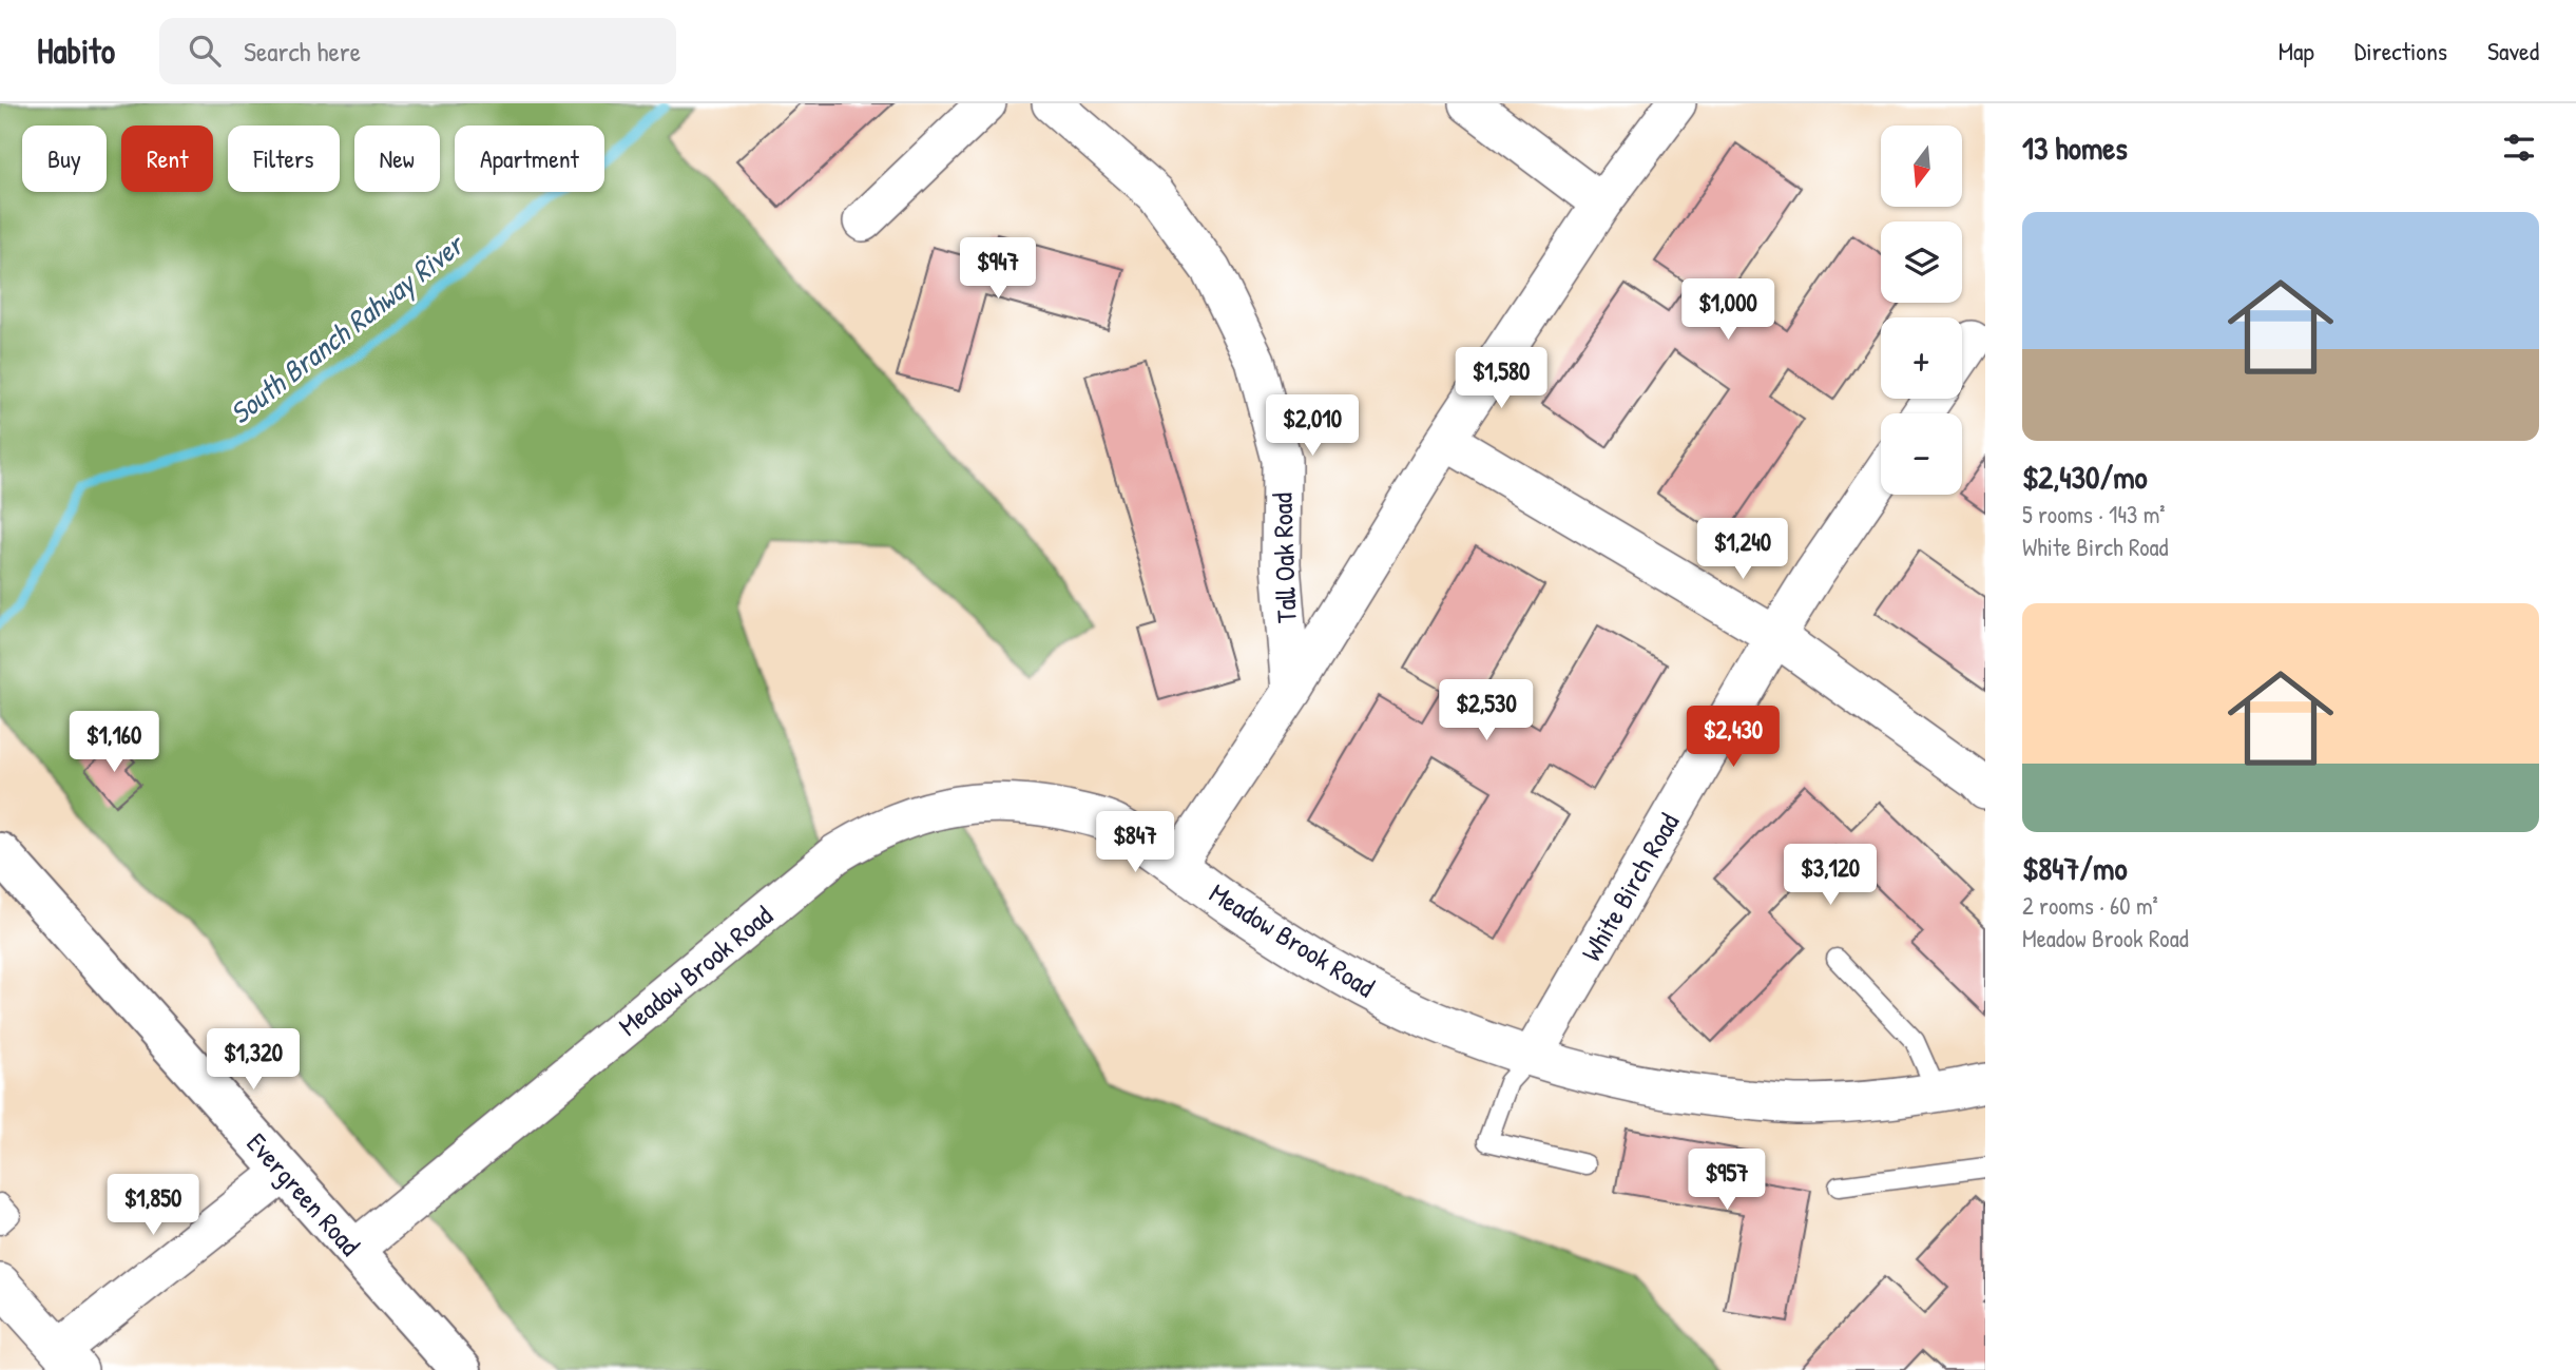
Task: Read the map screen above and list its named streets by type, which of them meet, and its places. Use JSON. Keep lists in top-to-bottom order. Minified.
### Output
{"streets":{"street":["Tall Oak Road","White Birch Road","Meadow Brook Road","Evergreen Road"]},"crossings":[["Tall Oak Road","Meadow Brook Road"],["White Birch Road","Meadow Brook Road"],["Meadow Brook Road","Evergreen Road"]],"water":["South Branch Rahway River"],"north":"bottom","page":{"header":"Habito","search":"Search here","nav":["Map","Directions","Saved"],"heading":"13 homes","map_buttons":["+","−"],"chip":["Buy","Rent","Filters","New","Apartment"],"list":[{"name":"$2,430/mo","note":"5 rooms · 143 m² · White Birch Road"},{"name":"$847/mo","note":"2 rooms · 60 m² · Meadow Brook Road"}],"price":["$947","$1,000","$1,580","$2,010","$1,240","$2,530","$2,430","$1,160","$847","$3,120","$1,320","$957","$1,850"]}}
